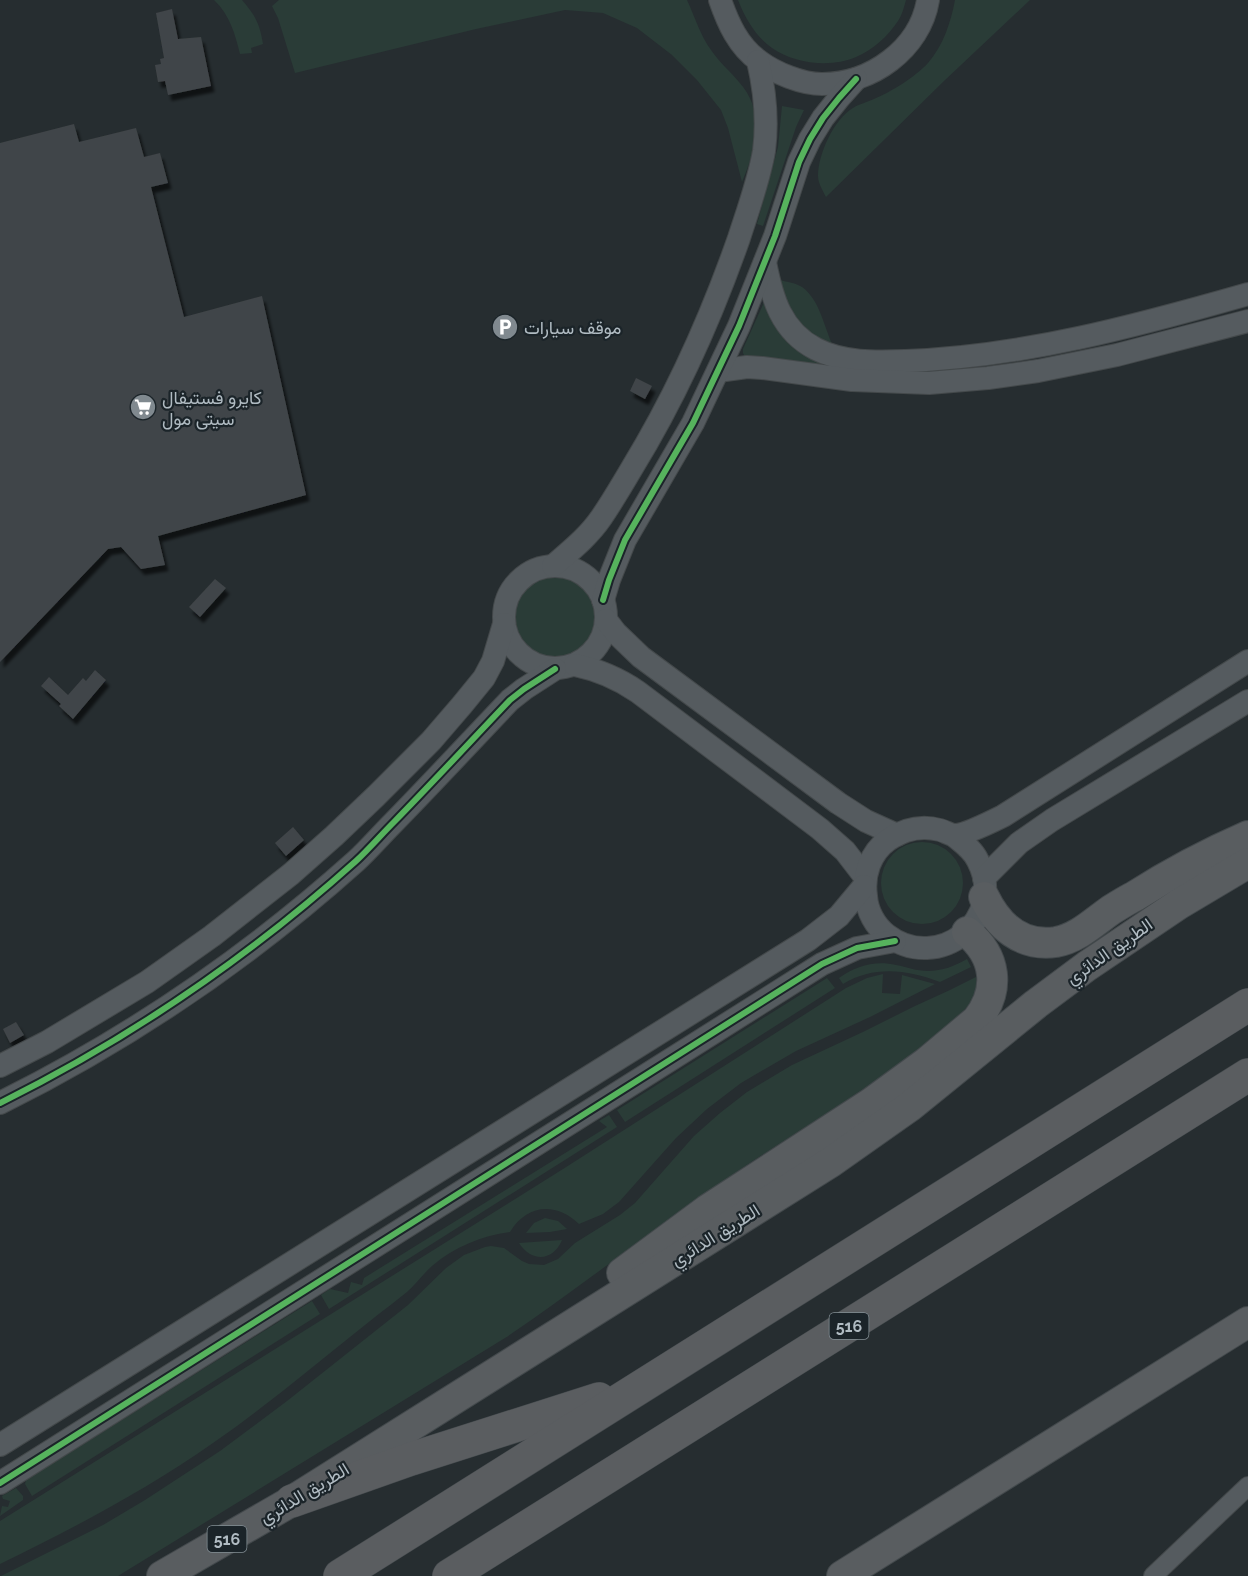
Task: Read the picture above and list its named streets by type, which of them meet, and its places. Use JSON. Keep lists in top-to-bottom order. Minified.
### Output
{"streets":{"highway":["الطريق الدائري","516"]},"crossings":[["الطريق الدائري","516"]],"places":{"parking":["موقف سيارات"],"supermarket":["كايرو فستيفال سيتى مول"]}}
